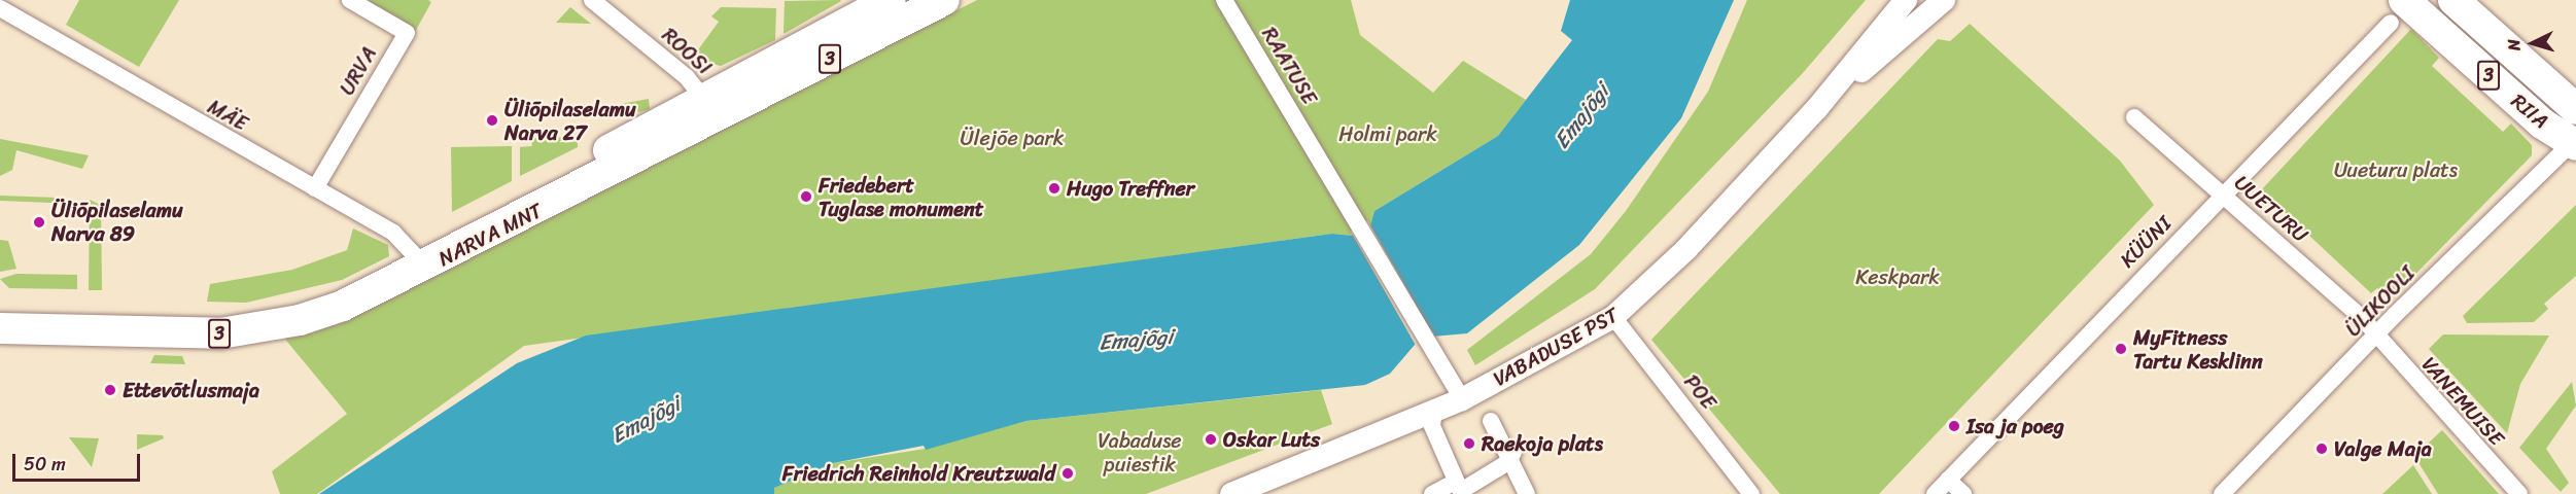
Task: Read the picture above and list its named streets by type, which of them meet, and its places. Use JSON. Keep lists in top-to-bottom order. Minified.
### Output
{"streets":{"highway":["3","RIIA","NARVA MNT"],"main road":["VABADUSE PST"],"street":["ROOSI","RAATUSE","URVA","MÄE","UUETURU","KÜÜNI","ÜLIKOOLI","POE","VANEMUISE"]},"crossings":[["ROOSI","NARVA MNT"],["RAATUSE","VABADUSE PST"],["URVA","MÄE"],["RIIA","KÜÜNI"],["RIIA","ÜLIKOOLI"],["MÄE","NARVA MNT"],["UUETURU","KÜÜNI"],["UUETURU","ÜLIKOOLI"],["UUETURU","VANEMUISE"],["ÜLIKOOLI","VANEMUISE"],["VABADUSE PST","POE"]],"water":["Emajõgi"],"parks":["Holmi park","Ülejõe park","Uueturu plats","Keskpark","Vabaduse puiestik"],"places":["Üliõpilaselamu Narva 27","Hugo Treffner","Friedebert Tuglase monument","Üliõpilaselamu Narva 89","MyFitness Tartu Kesklinn","Ettevõtlusmaja","Isa ja poeg","Oskar Luts","Raekoja plats","Valge Maja","Friedrich Reinhold Kreutzwald"],"scale_bar":"50 m","north":"left"}
